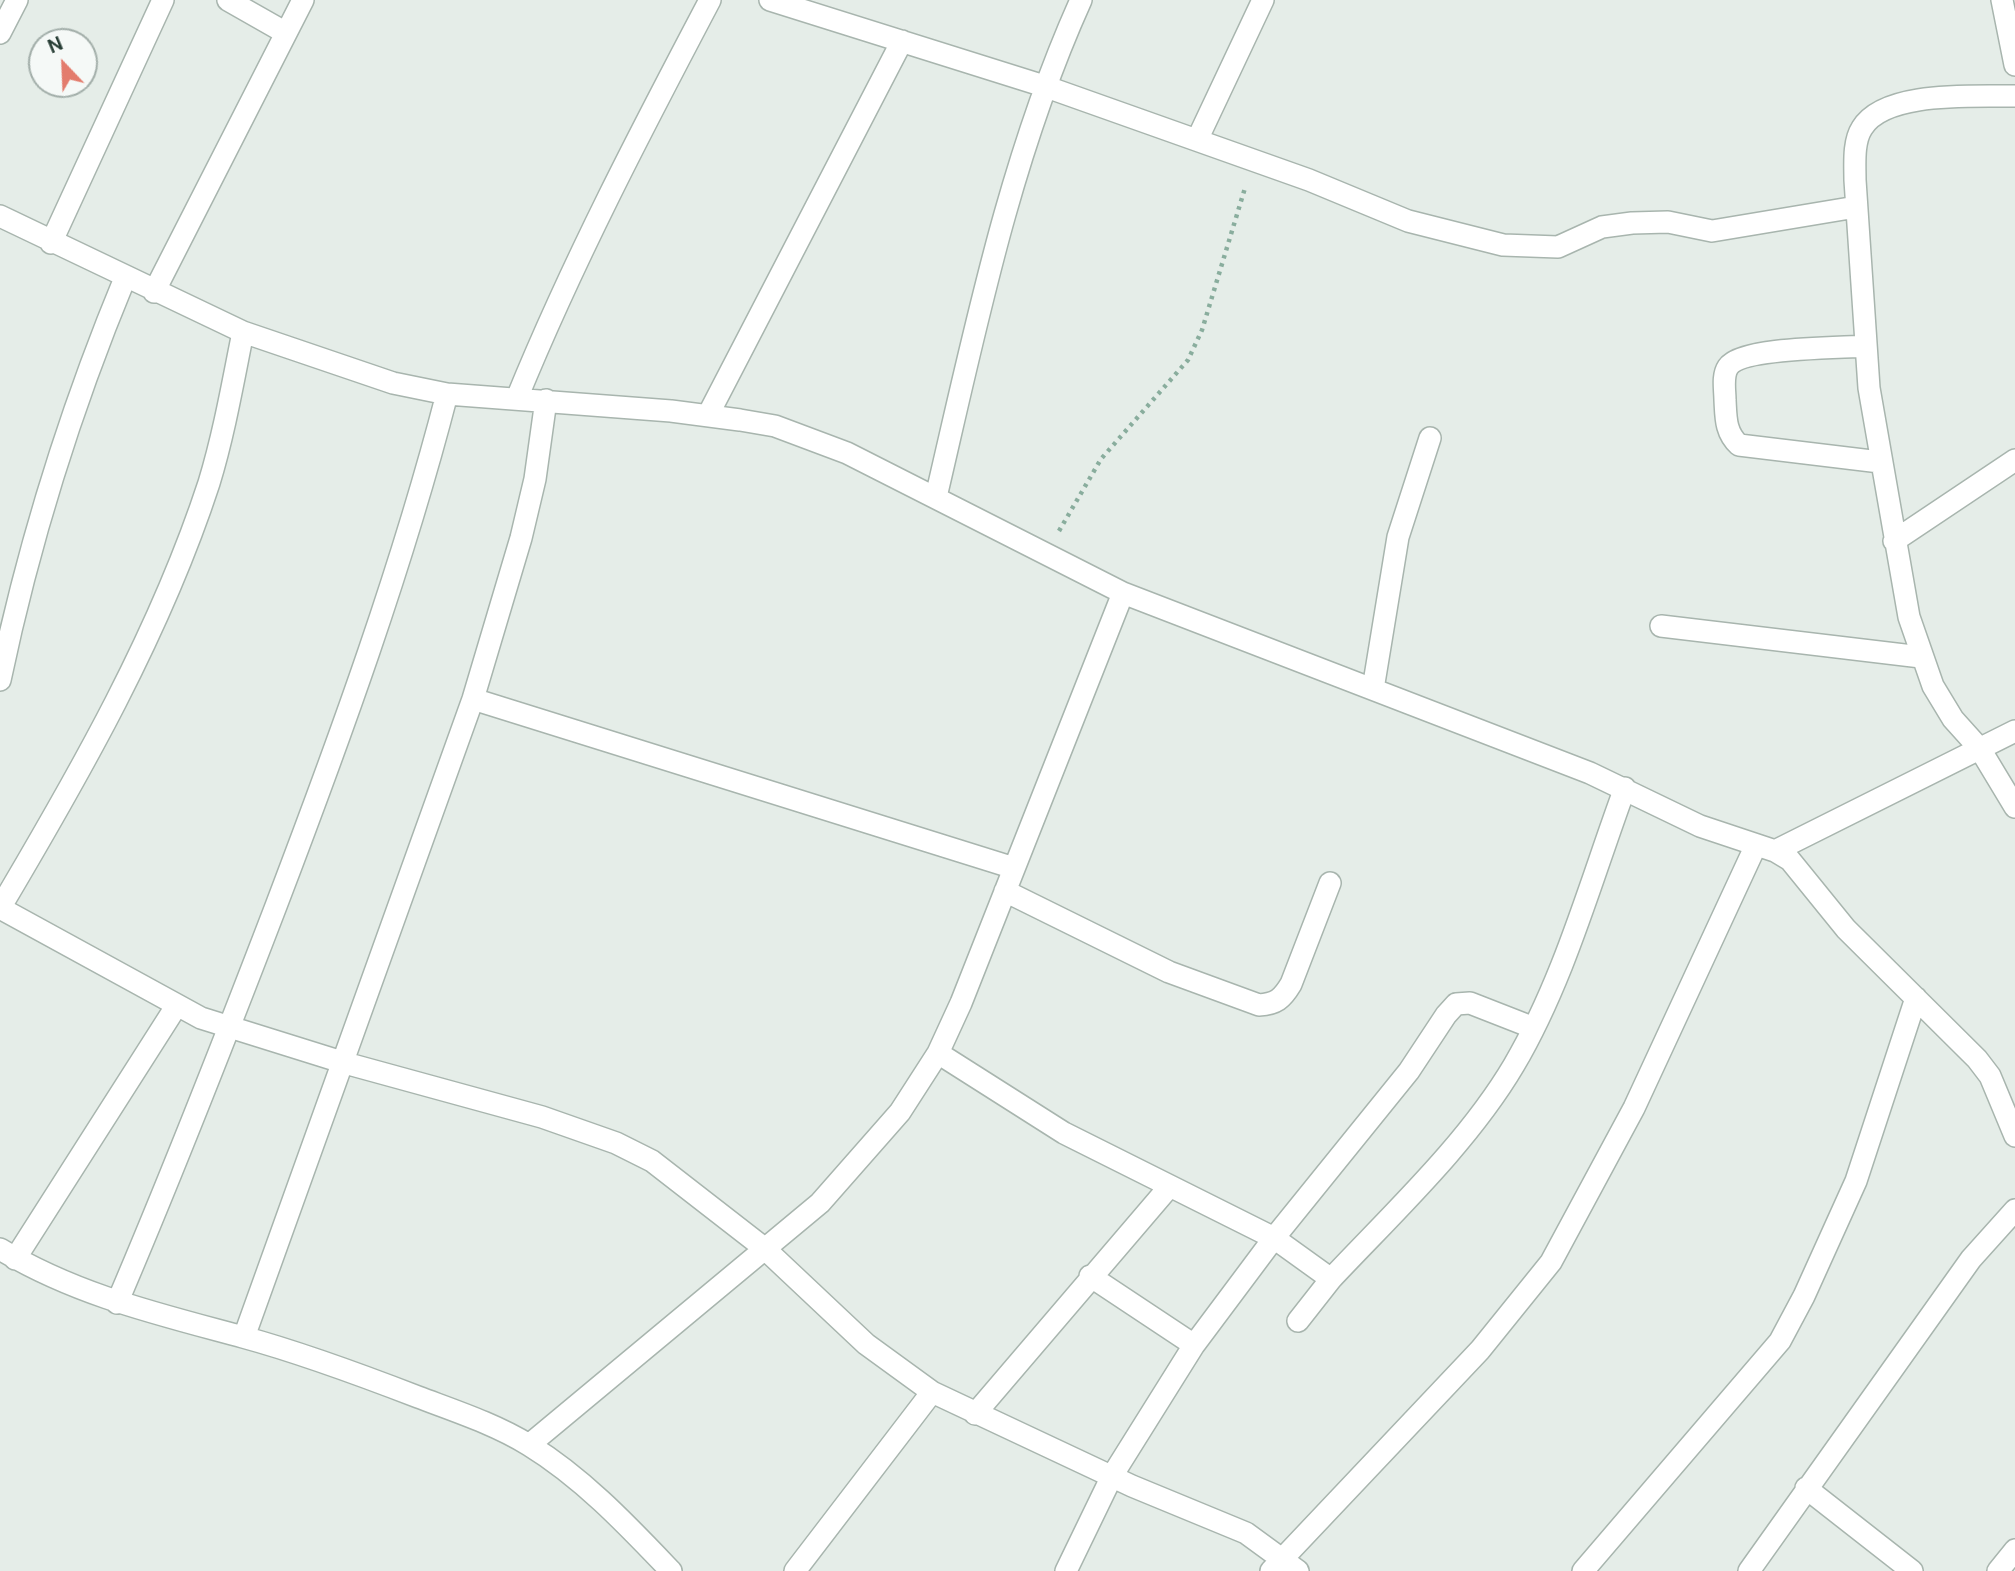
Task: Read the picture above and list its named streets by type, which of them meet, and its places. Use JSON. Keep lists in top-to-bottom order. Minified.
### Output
{"north":"top left"}
